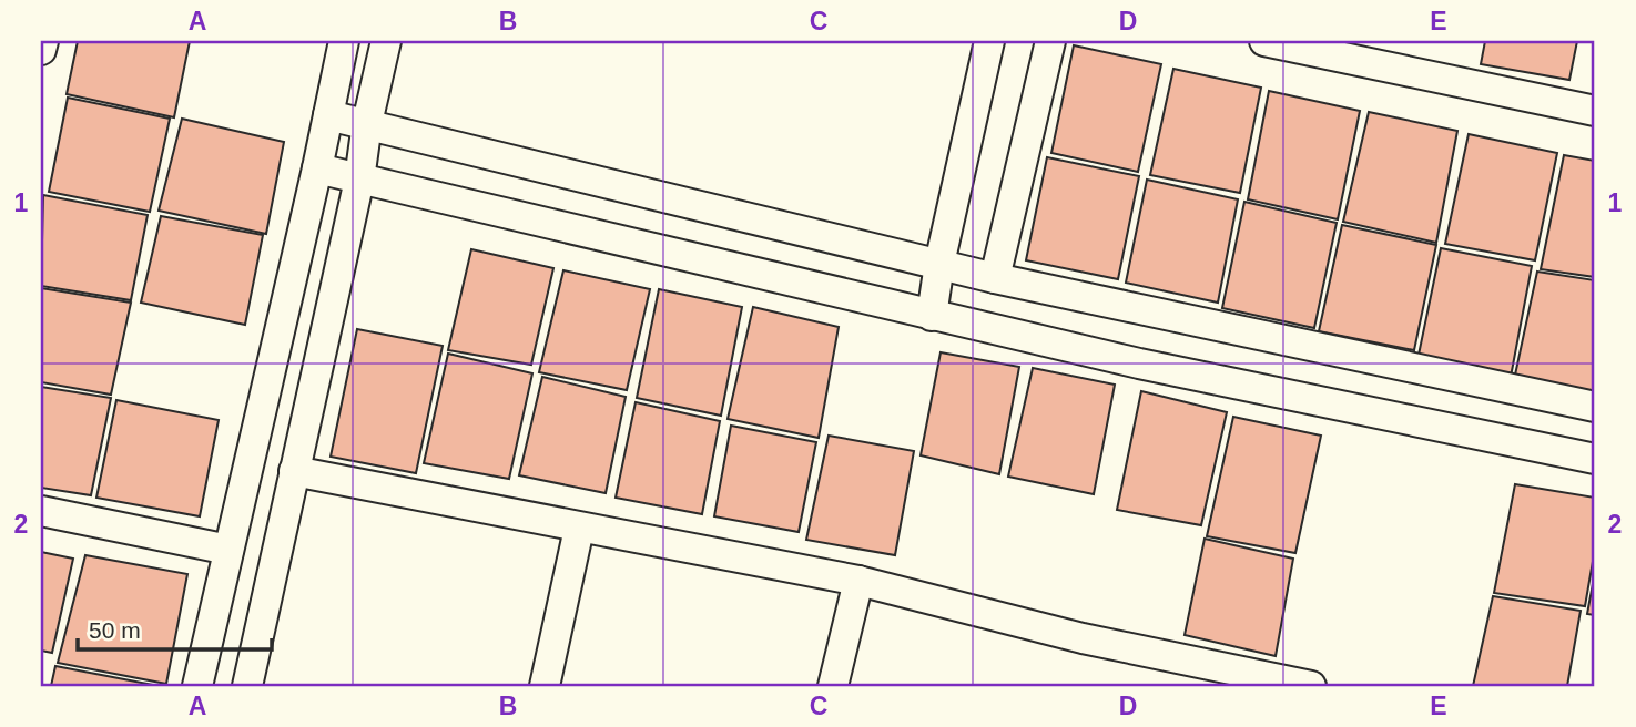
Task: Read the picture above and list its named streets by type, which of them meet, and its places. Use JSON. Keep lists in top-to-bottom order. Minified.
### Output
{"scale_bar":"50 m","grid":{"columns":["A","B","C","D","E"],"rows":["1","2"]}}
